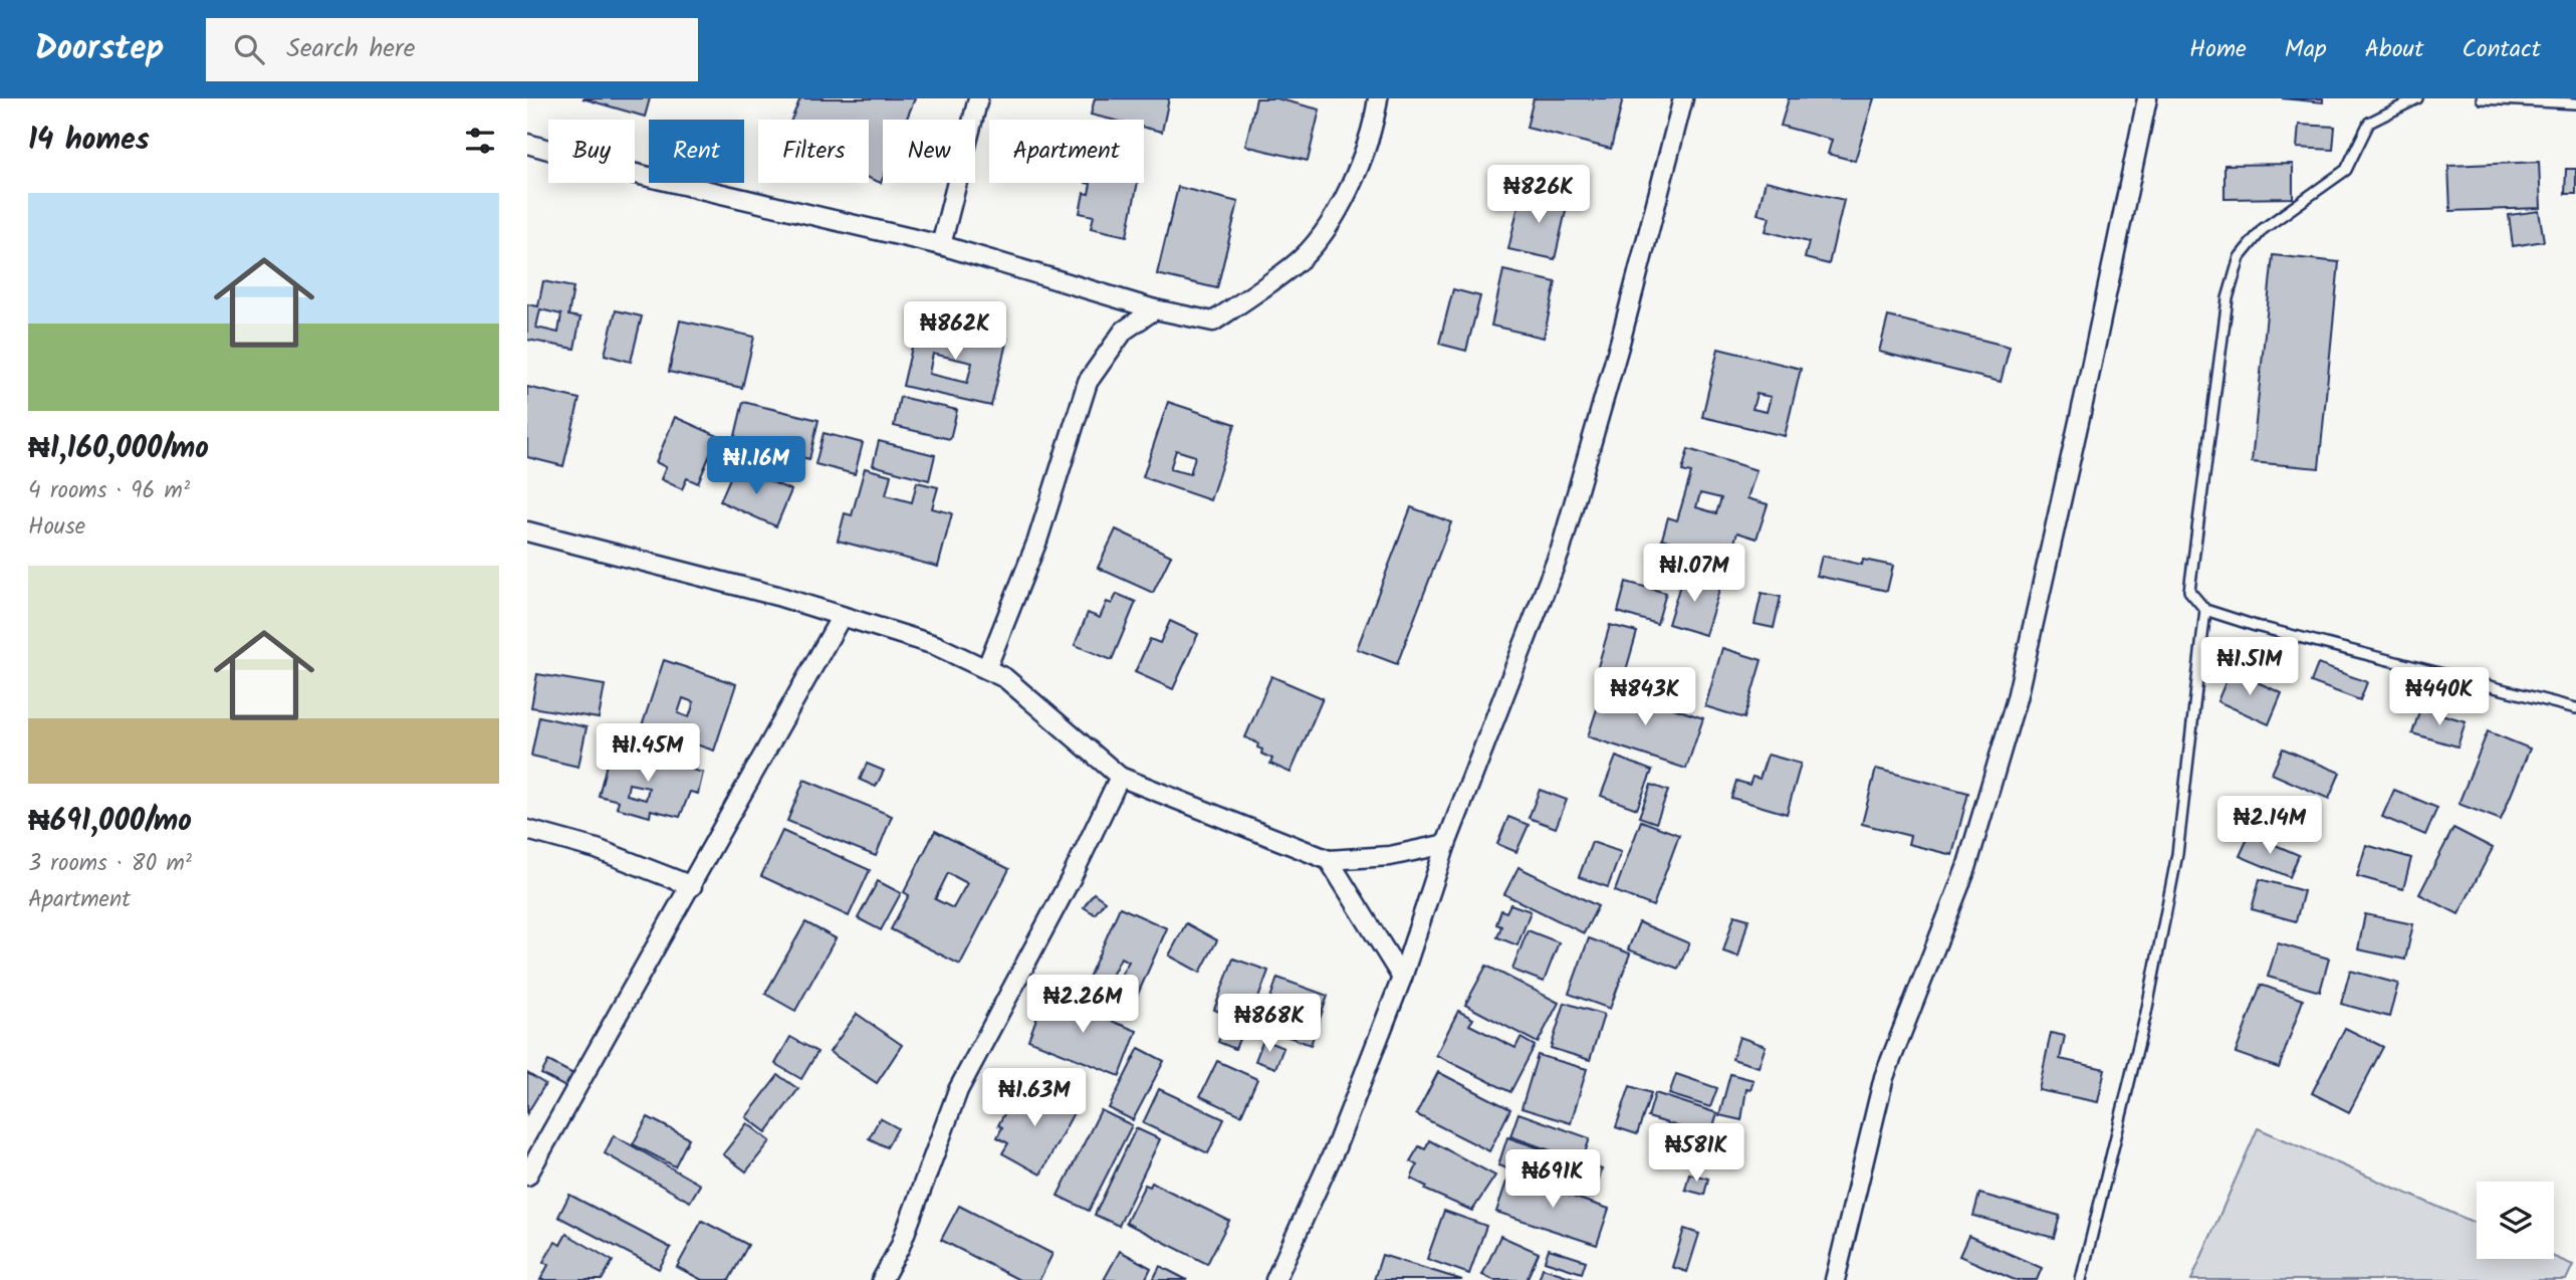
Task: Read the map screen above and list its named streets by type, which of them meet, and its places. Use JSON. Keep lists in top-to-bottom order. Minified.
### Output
{"page":{"header":"Doorstep","search":"Search here","nav":["Home","Map","About","Contact"],"heading":"14 homes","chip":["Buy","Rent","Filters","New","Apartment"],"price":["₦826K","₦862K","₦1.16M","₦1.07M","₦1.51M","₦843K","₦440K","₦1.45M","₦2.14M","₦2.26M","₦868K","₦1.63M","₦581K","₦691K"],"list":[{"name":"₦1,160,000/mo","note":"4 rooms · 96 m² · House"},{"name":"₦691,000/mo","note":"3 rooms · 80 m² · Apartment"}]}}
